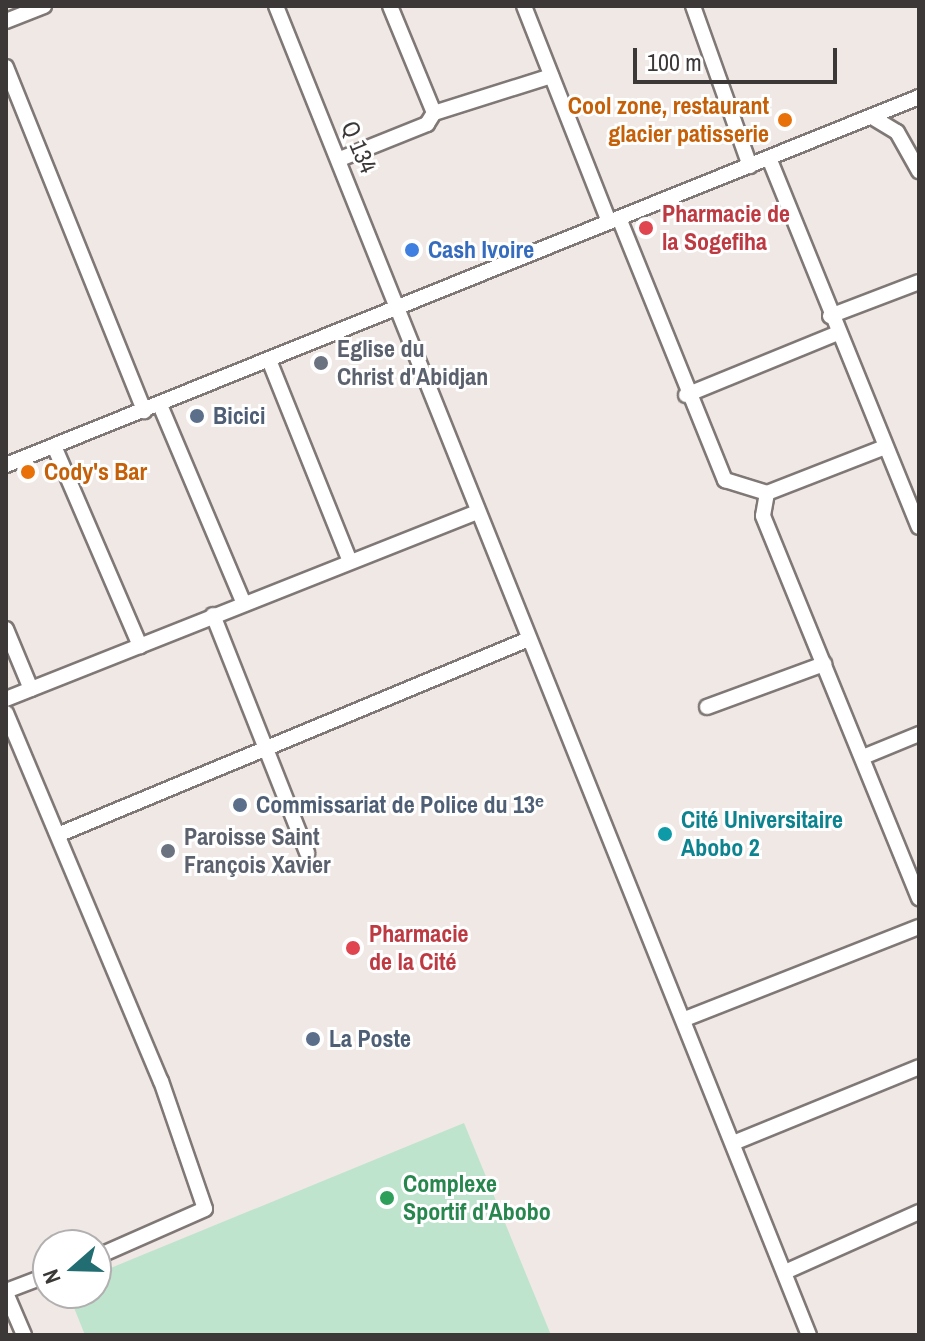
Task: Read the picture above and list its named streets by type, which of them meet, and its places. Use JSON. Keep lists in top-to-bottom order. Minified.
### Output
{"streets":{"street":["Q 134"]},"places":["Cool zone, restaurant glacier patisserie","Pharmacie de la Sogefiha","Cash Ivoire","Eglise du Christ d'Abidjan","Bicici","Cody's Bar","Commissariat de Police du 13ᵉ","Cité Universitaire Abobo 2","Paroisse Saint François Xavier","Pharmacie de la Cité","La Poste","Complexe Sportif d'Abobo"],"scale_bar":"100 m","north":"left"}
